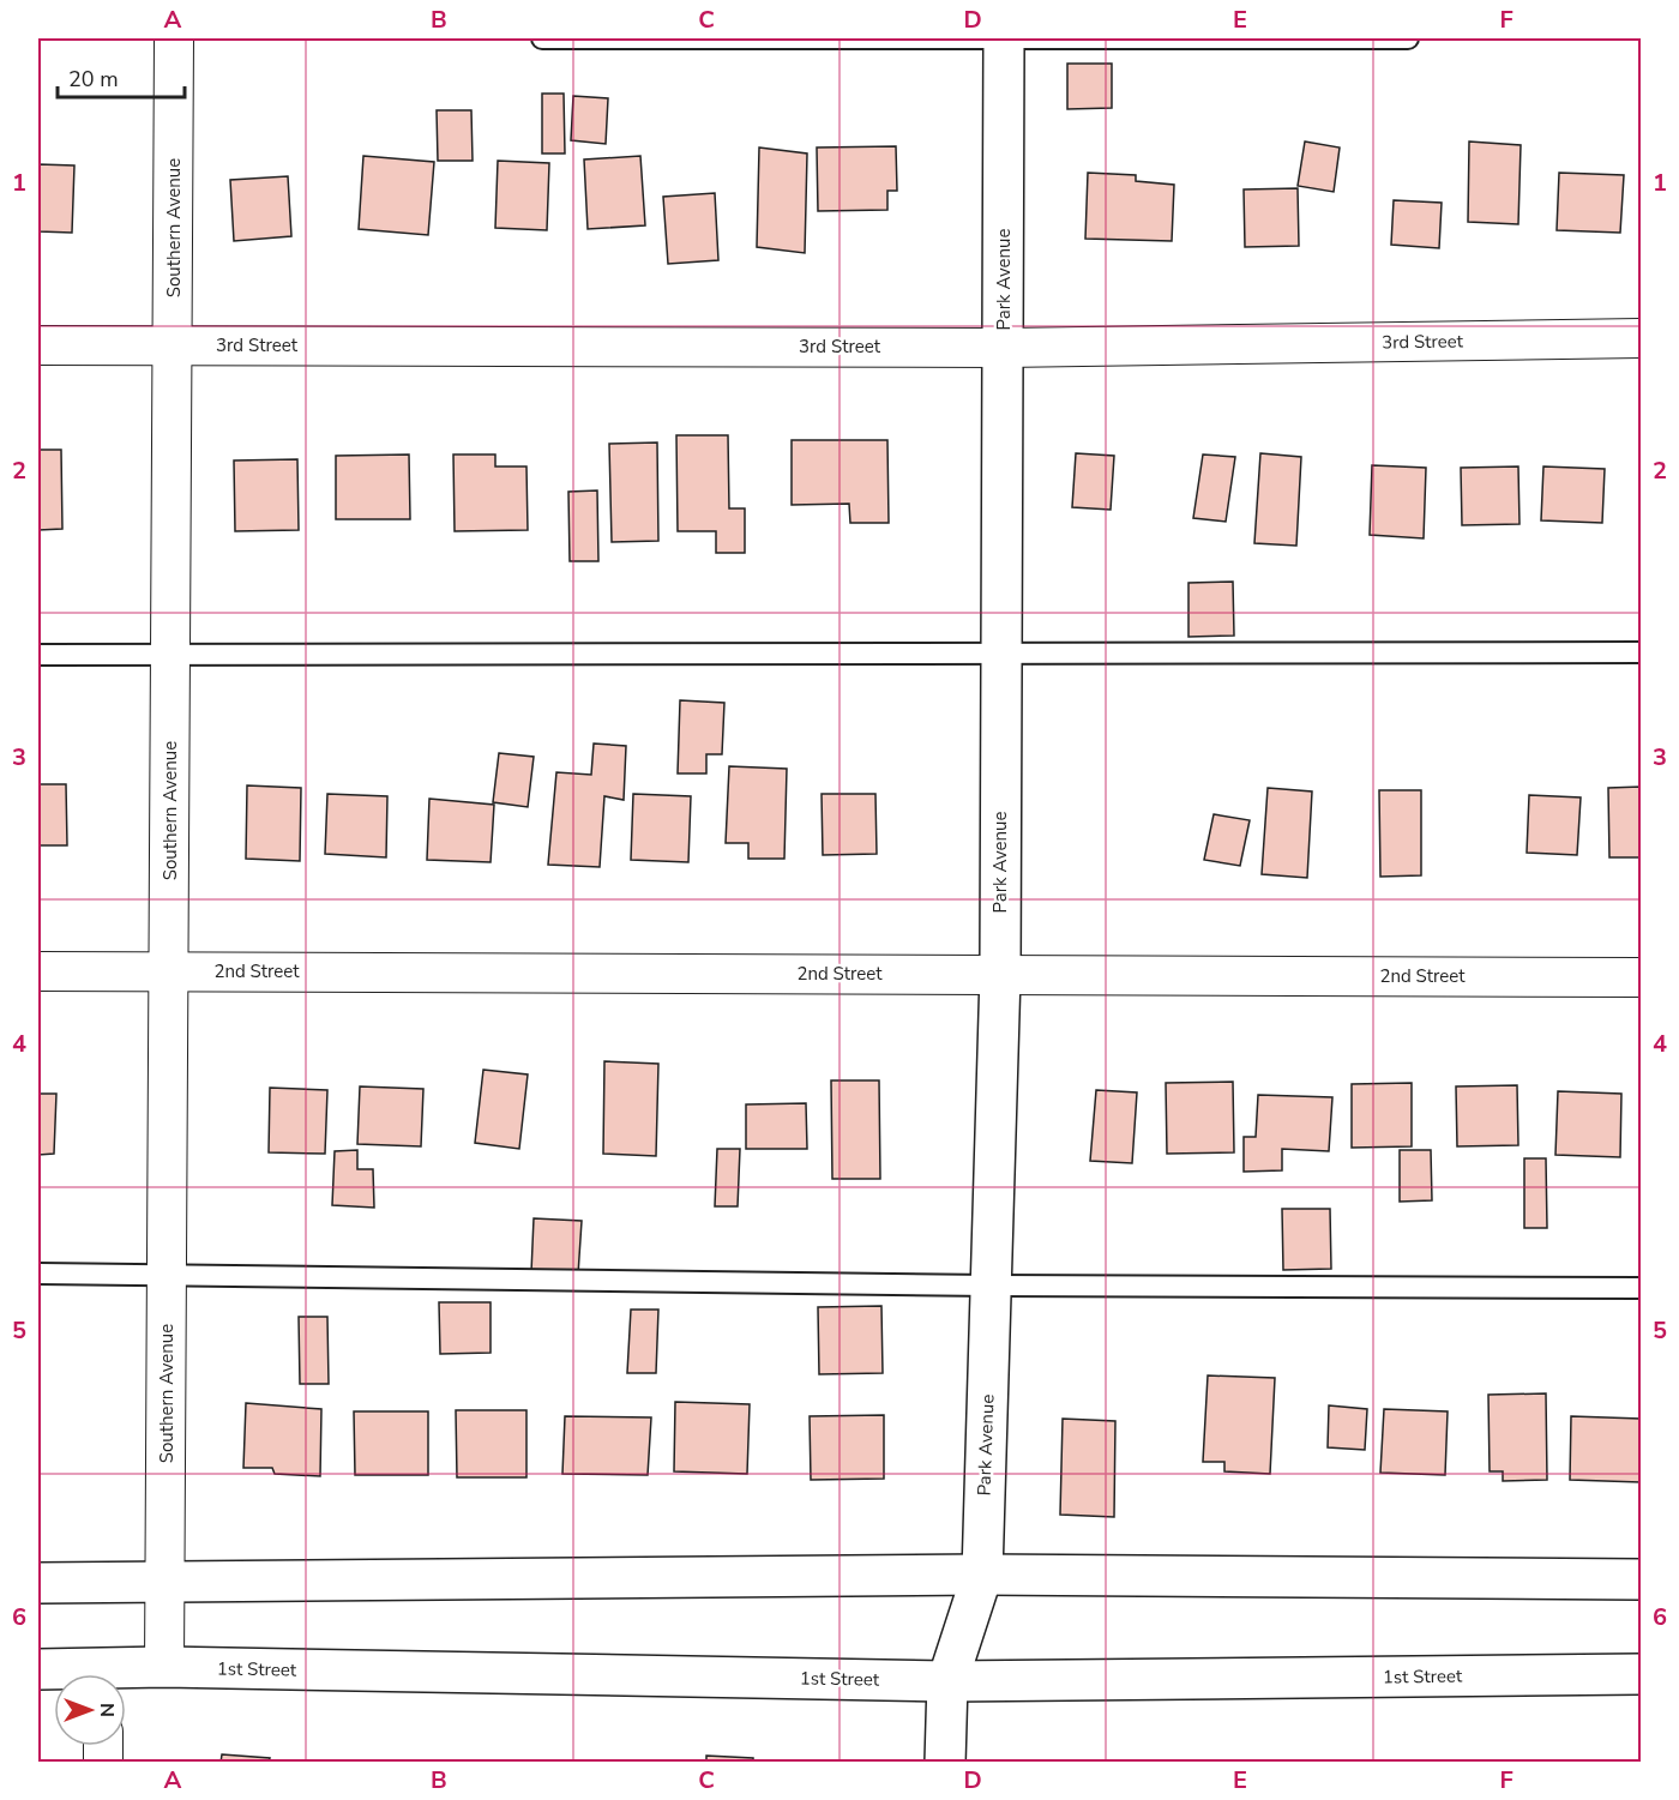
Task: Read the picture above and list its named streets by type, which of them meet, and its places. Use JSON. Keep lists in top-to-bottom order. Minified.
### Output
{"streets":{"main road":["Park Avenue","1st Street"],"street":["Southern Avenue","3rd Street","2nd Street"]},"crossings":[["Southern Avenue","3rd Street"],["Southern Avenue","2nd Street"],["Southern Avenue","1st Street"],["Park Avenue","3rd Street"],["Park Avenue","2nd Street"],["Park Avenue","1st Street"]],"scale_bar":"20 m","north":"right","grid":{"columns":["A","B","C","D","E","F"],"rows":["1","2","3","4","5","6"]}}
